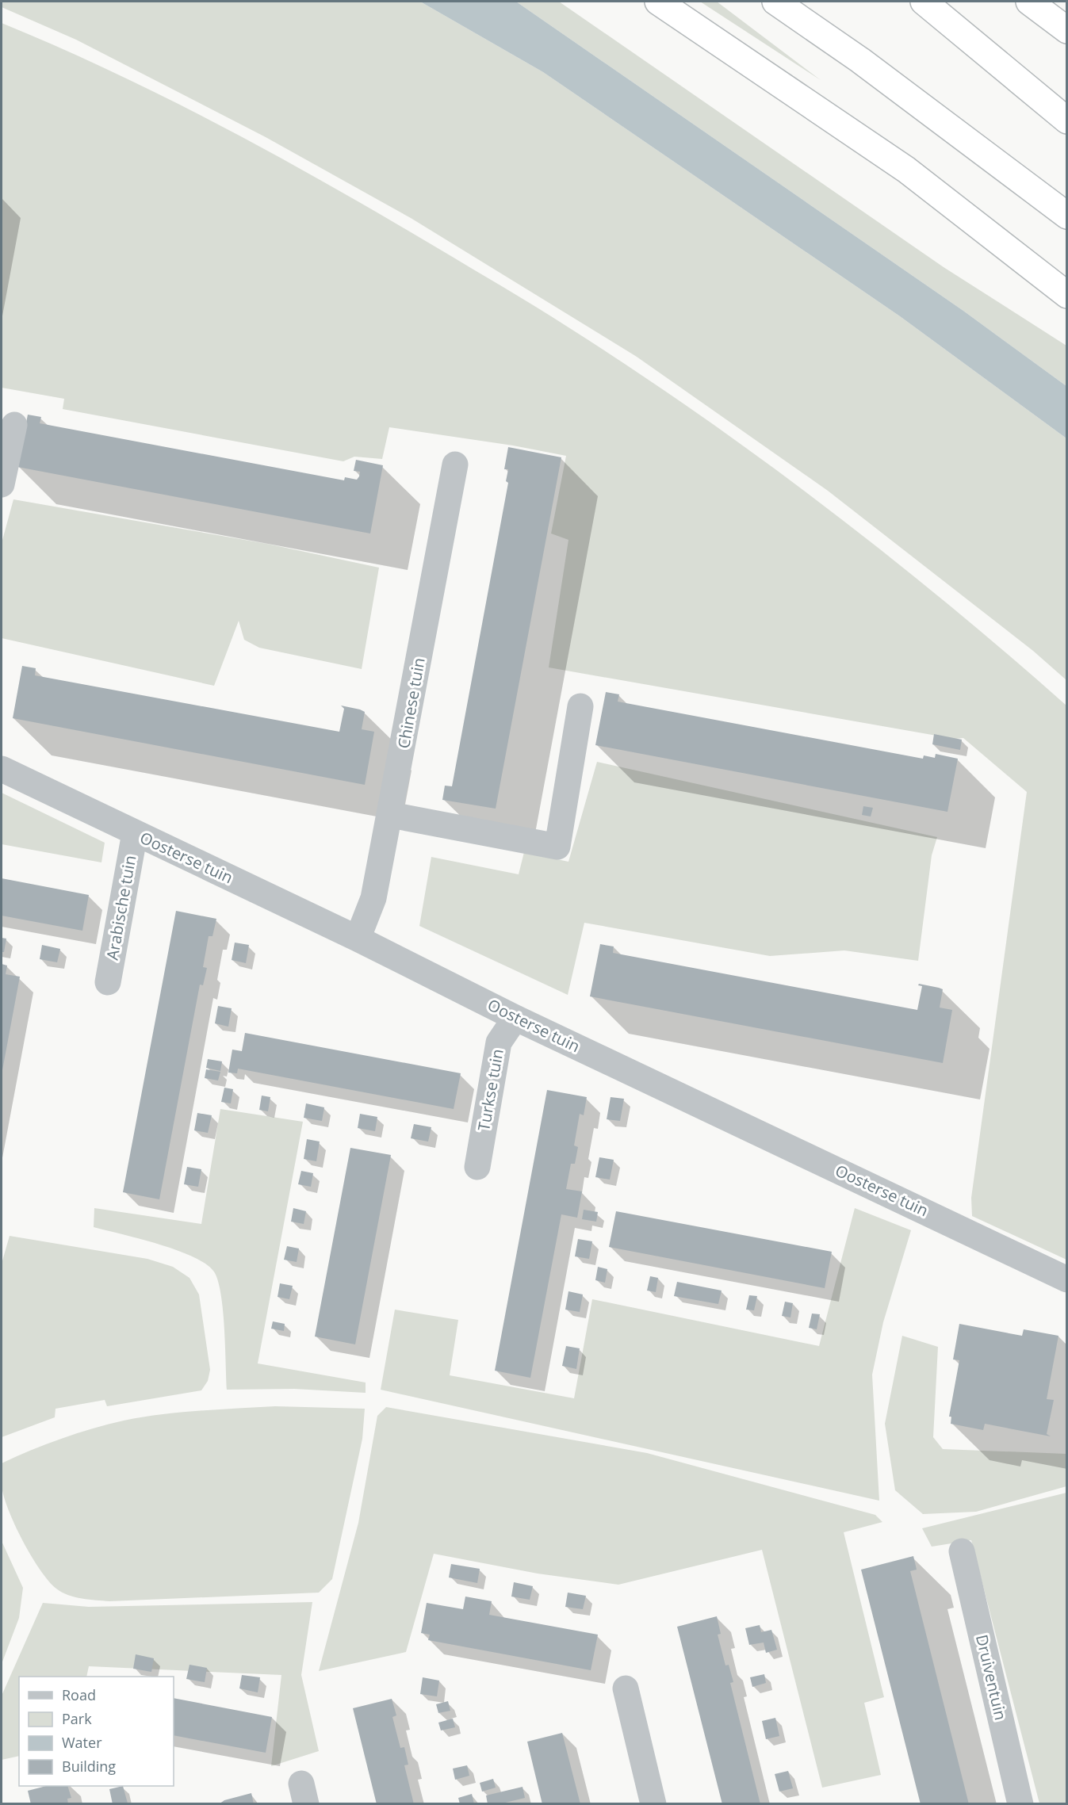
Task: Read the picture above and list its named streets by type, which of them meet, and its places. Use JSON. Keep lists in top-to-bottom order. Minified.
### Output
{"streets":{"street":["Chinese tuin","Oosterse tuin","Arabische tuin","Turkse tuin","Druiventuin"]},"crossings":[["Chinese tuin","Oosterse tuin"],["Oosterse tuin","Arabische tuin"],["Oosterse tuin","Turkse tuin"]],"legend":["Road","Park","Water","Building"]}
